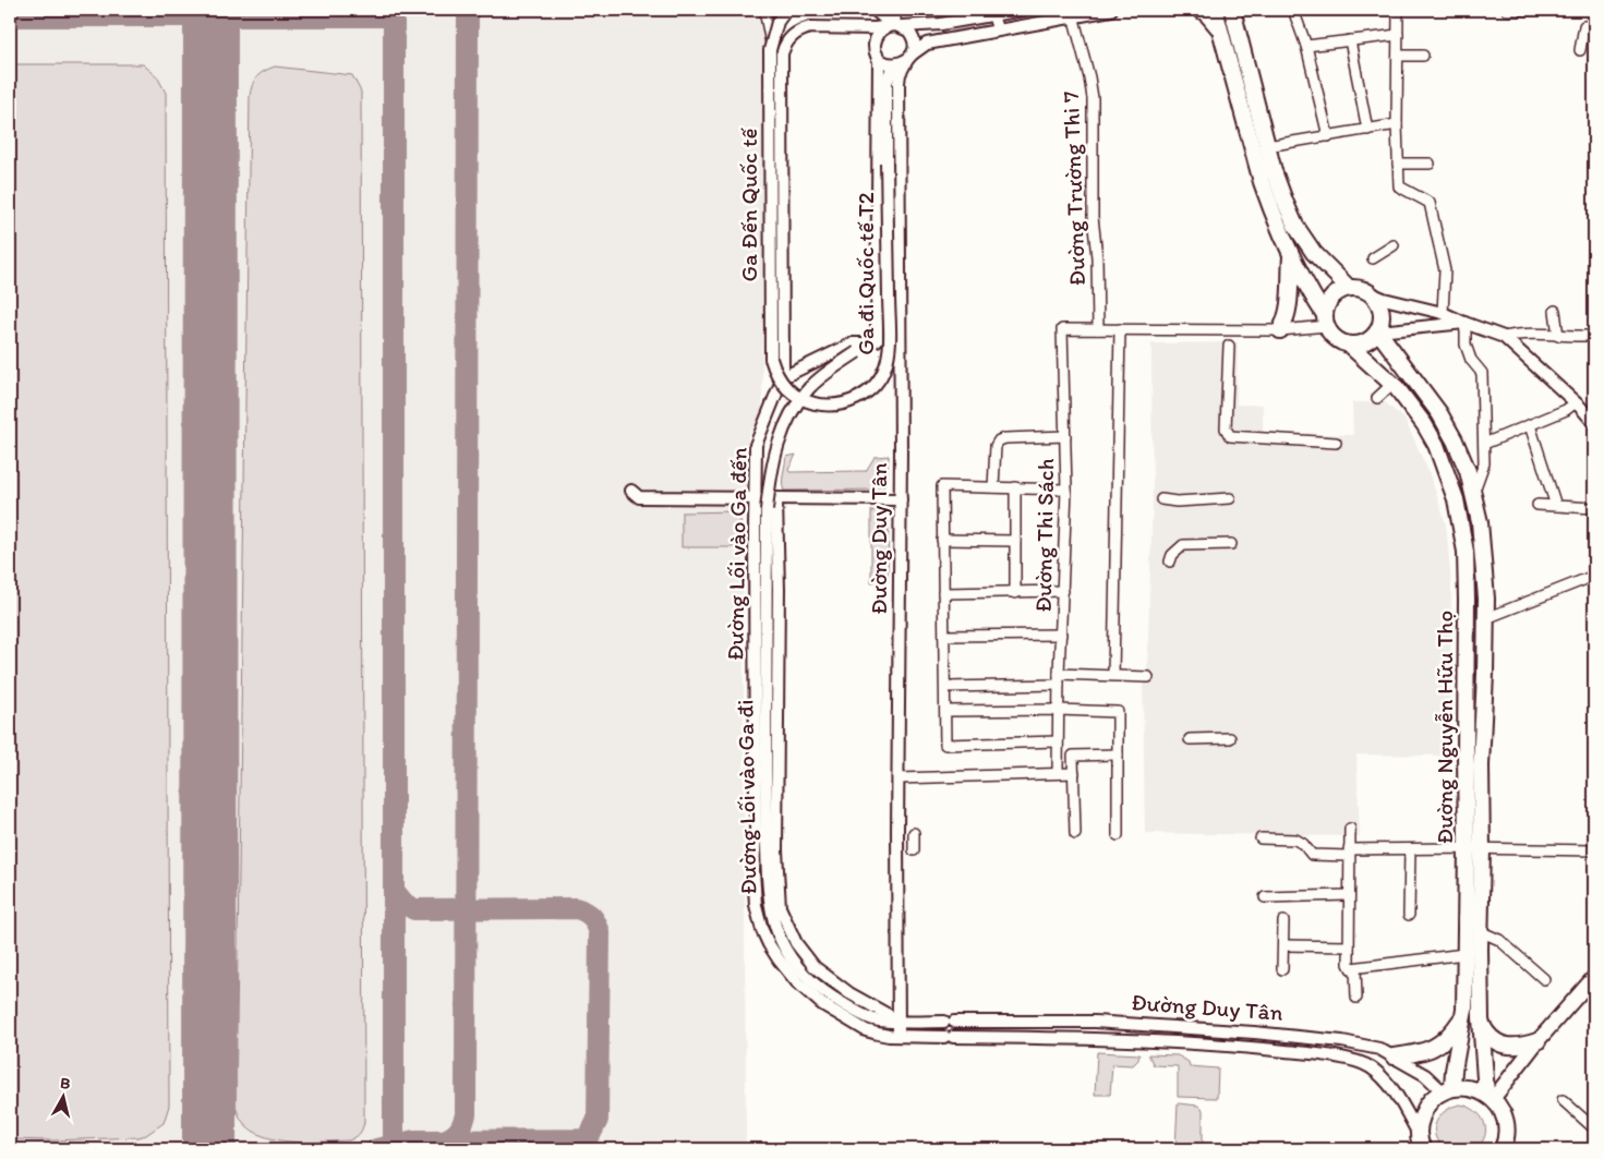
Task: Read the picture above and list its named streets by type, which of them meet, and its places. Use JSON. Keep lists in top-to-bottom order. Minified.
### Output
{"streets":{"main road":["Đường Nguyễn Hữu Thọ"],"street":["Đường Trường Thi 7","Ga Đến Quốc tế","Ga đi Quốc tế T2","Đường Thi Sách","Đường Duy Tân","Đường Lối vào Ga đến","Đường Lối vào Ga đi"]},"crossings":[["Đường Trường Thi 7","Đường Thi Sách"],["Ga Đến Quốc tế","Ga đi Quốc tế T2"],["Ga đi Quốc tế T2","Đường Duy Tân"],["Ga đi Quốc tế T2","Đường Lối vào Ga đến"],["Đường Duy Tân","Đường Lối vào Ga đến"],["Đường Duy Tân","Đường Nguyễn Hữu Thọ"],["Đường Duy Tân","Đường Lối vào Ga đi"]],"north":"top"}
